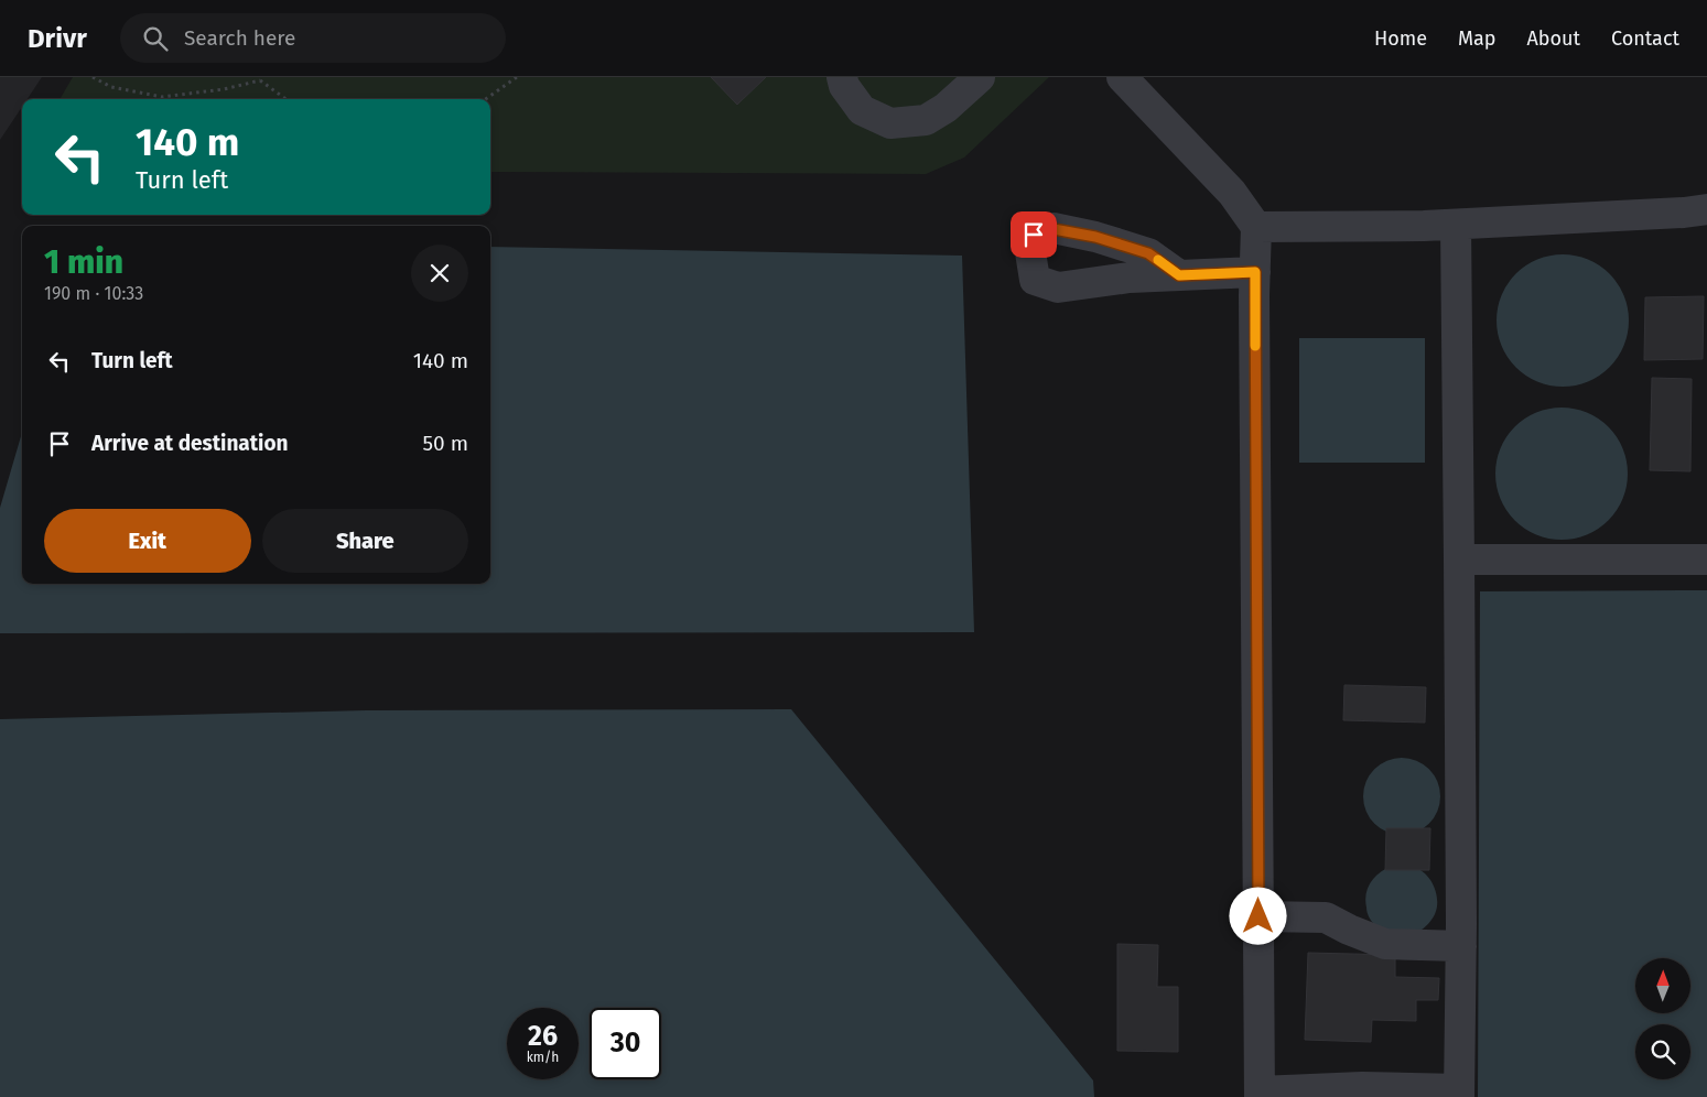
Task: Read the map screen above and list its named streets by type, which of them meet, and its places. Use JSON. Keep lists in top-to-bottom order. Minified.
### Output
{"north":"top","page":{"header":"Drivr","search":"Search here","nav":["Home","Map","About","Contact"],"turn":["140 m","Turn left"],"heading":["1 min","190 m · 10:33"],"list":[{"name":"Turn left","value":"140 m"},{"name":"Arrive at destination","value":"50 m"}],"buttons":["Exit","Share"],"speed":"26 km/h","limit":"30"}}
